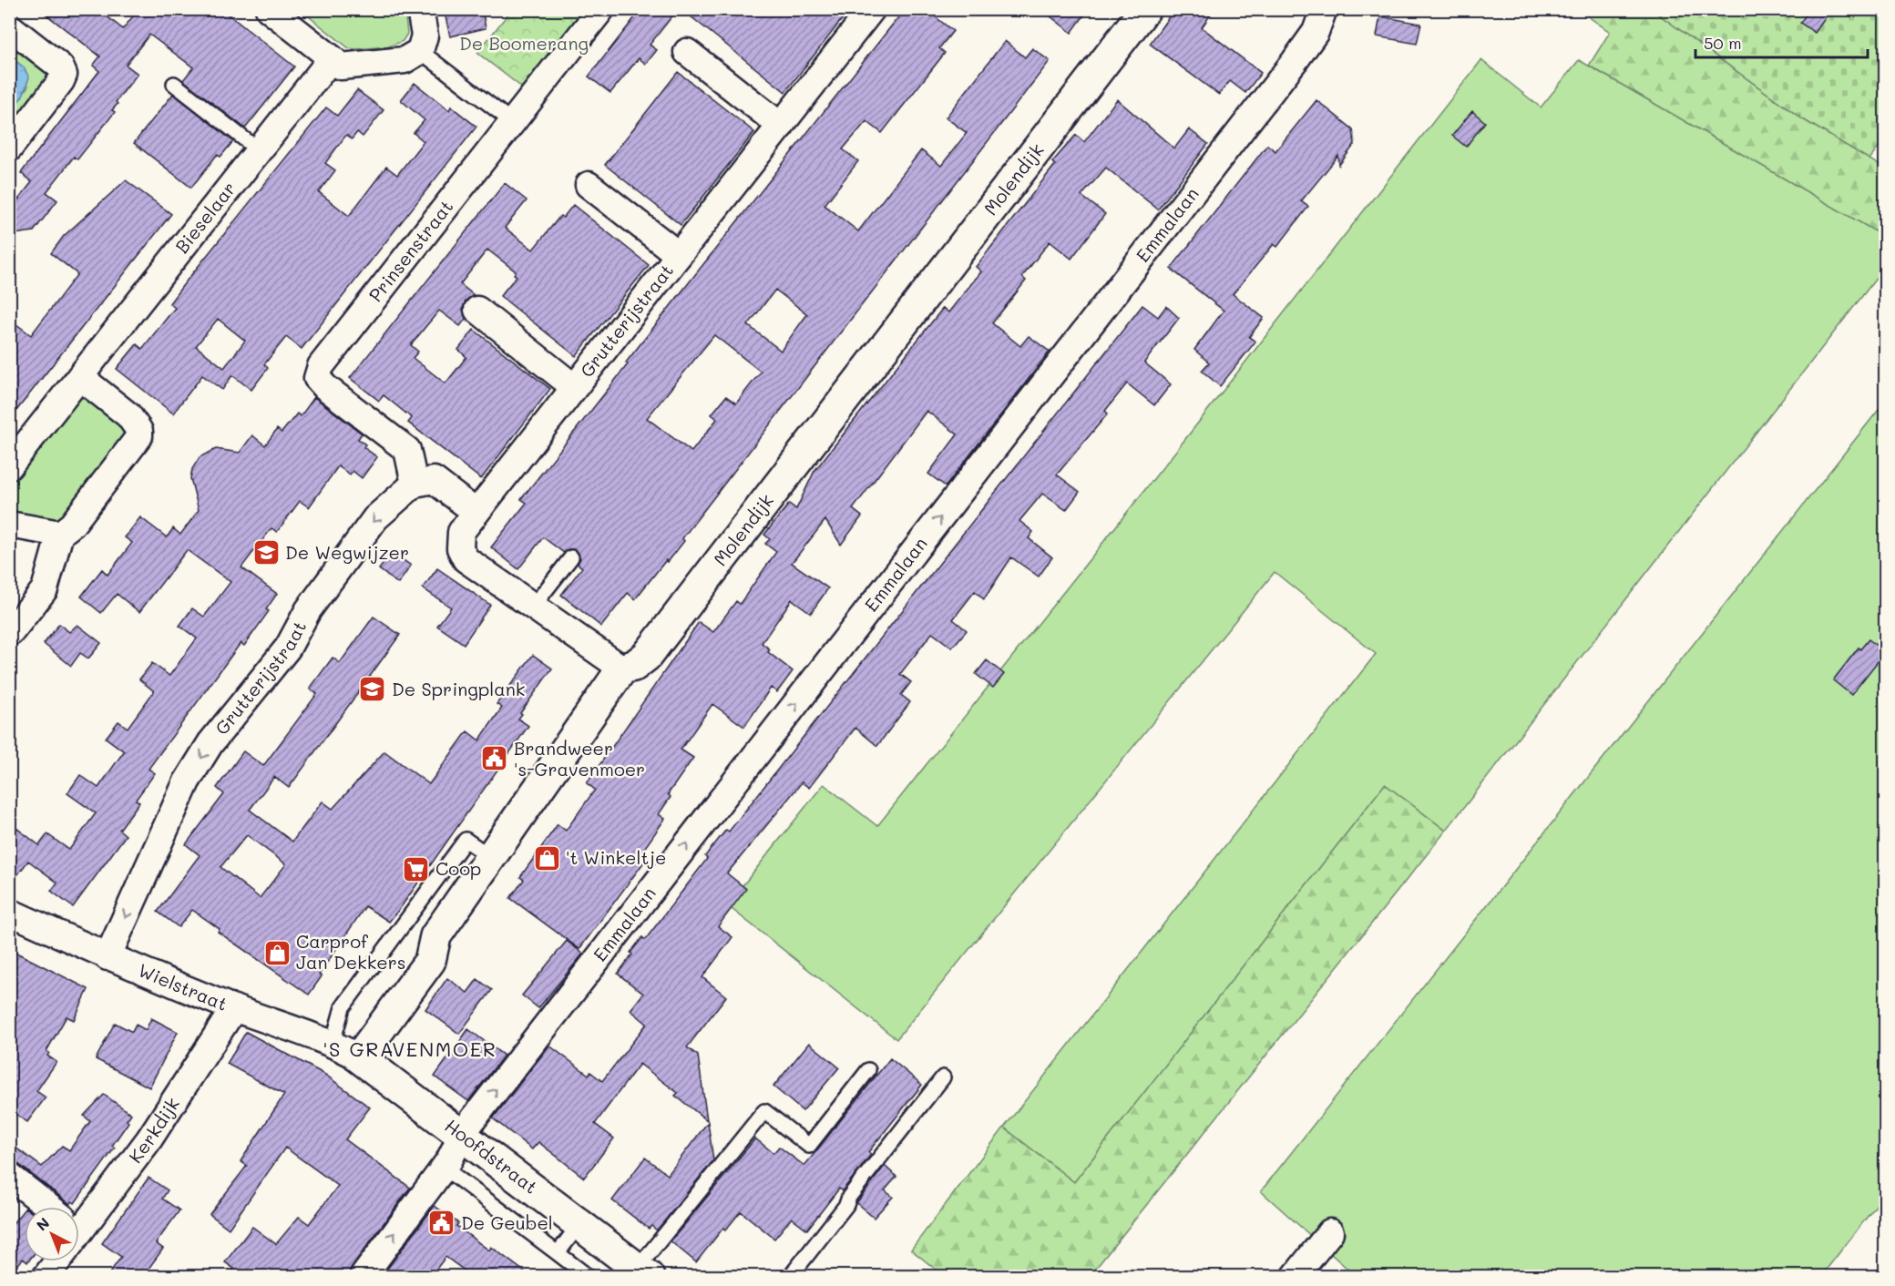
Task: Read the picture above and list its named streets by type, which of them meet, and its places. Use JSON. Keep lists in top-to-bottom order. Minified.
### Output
{"streets":{"street":["Molendijk","Bieselaar","Emmalaan","Prinsenstraat","Grutterijstraat","Wielstraat","Kerkdijk","Hoofdstraat"]},"crossings":[["Molendijk","Grutterijstraat"],["Molendijk","Wielstraat"],["Molendijk","Hoofdstraat"],["Emmalaan","Hoofdstraat"],["Prinsenstraat","Grutterijstraat"],["Grutterijstraat","Wielstraat"],["Wielstraat","Kerkdijk"],["Wielstraat","Hoofdstraat"]],"one_way":["Emmalaan"],"districts":["'S GRAVENMOER"],"parks":["De Boomerang"],"places":{"school or university":["De Wegwijzer","De Springplank"],"public building":["Brandweer 's-Gravenmoer","De Geubel"],"shop":["'t Winkeltje","Carprof Jan Dekkers"],"supermarket":["Coop"]},"scale_bar":"50 m","north":"top left"}
